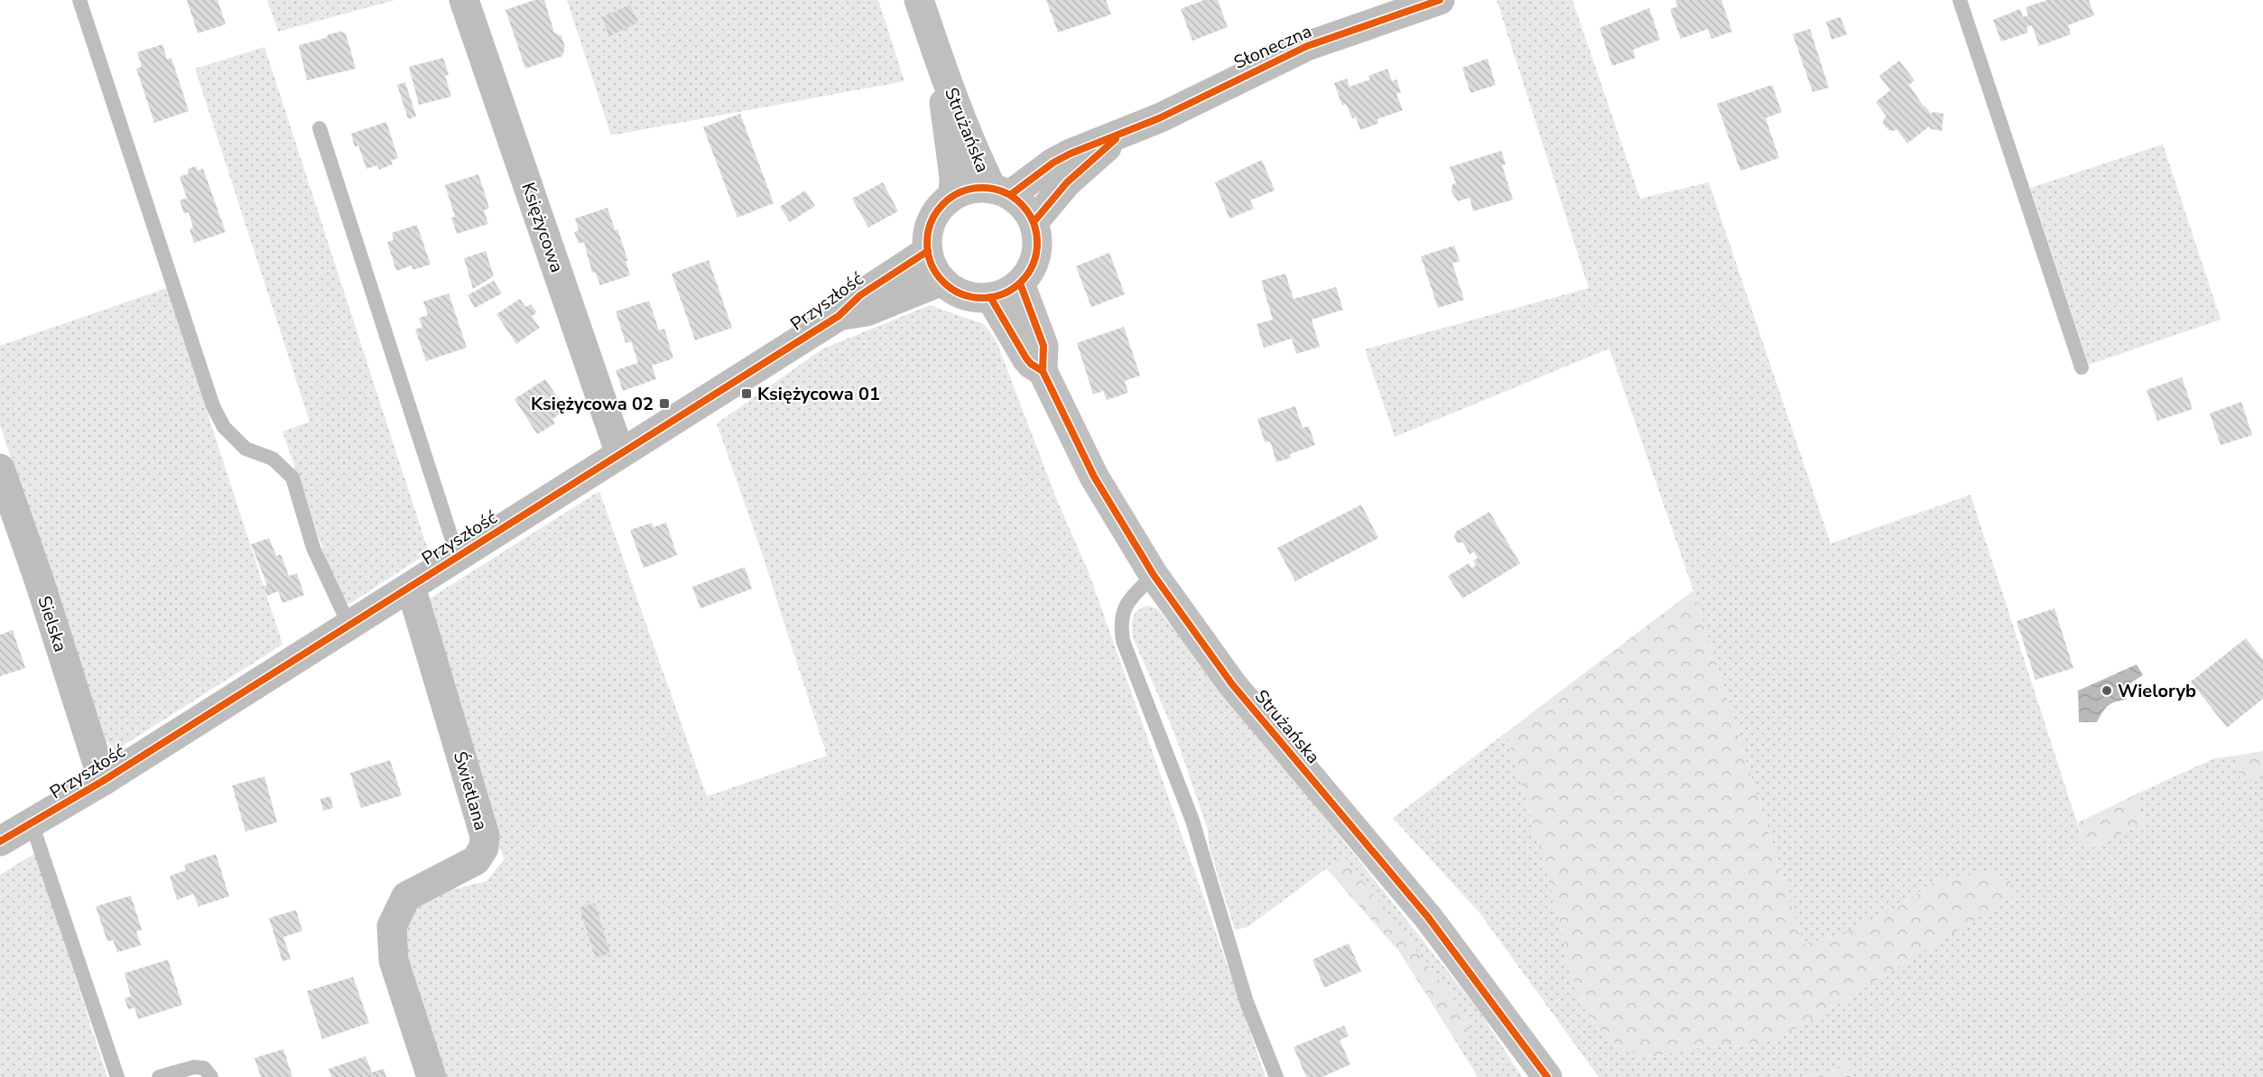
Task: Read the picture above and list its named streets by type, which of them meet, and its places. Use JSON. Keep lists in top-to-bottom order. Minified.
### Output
{"streets":{"main road":["Strużańska"],"street":["Słoneczna","Księżycowa","Przyszłość","Sielska","Świetlana"]},"crossings":[["Słoneczna","Strużańska"],["Słoneczna","Przyszłość"],["Strużańska","Przyszłość"],["Księżycowa","Przyszłość"],["Przyszłość","Sielska"],["Przyszłość","Świetlana"]],"places":{"transit":["Księżycowa 01","Księżycowa 02"],"other":["Wieloryb"]}}
